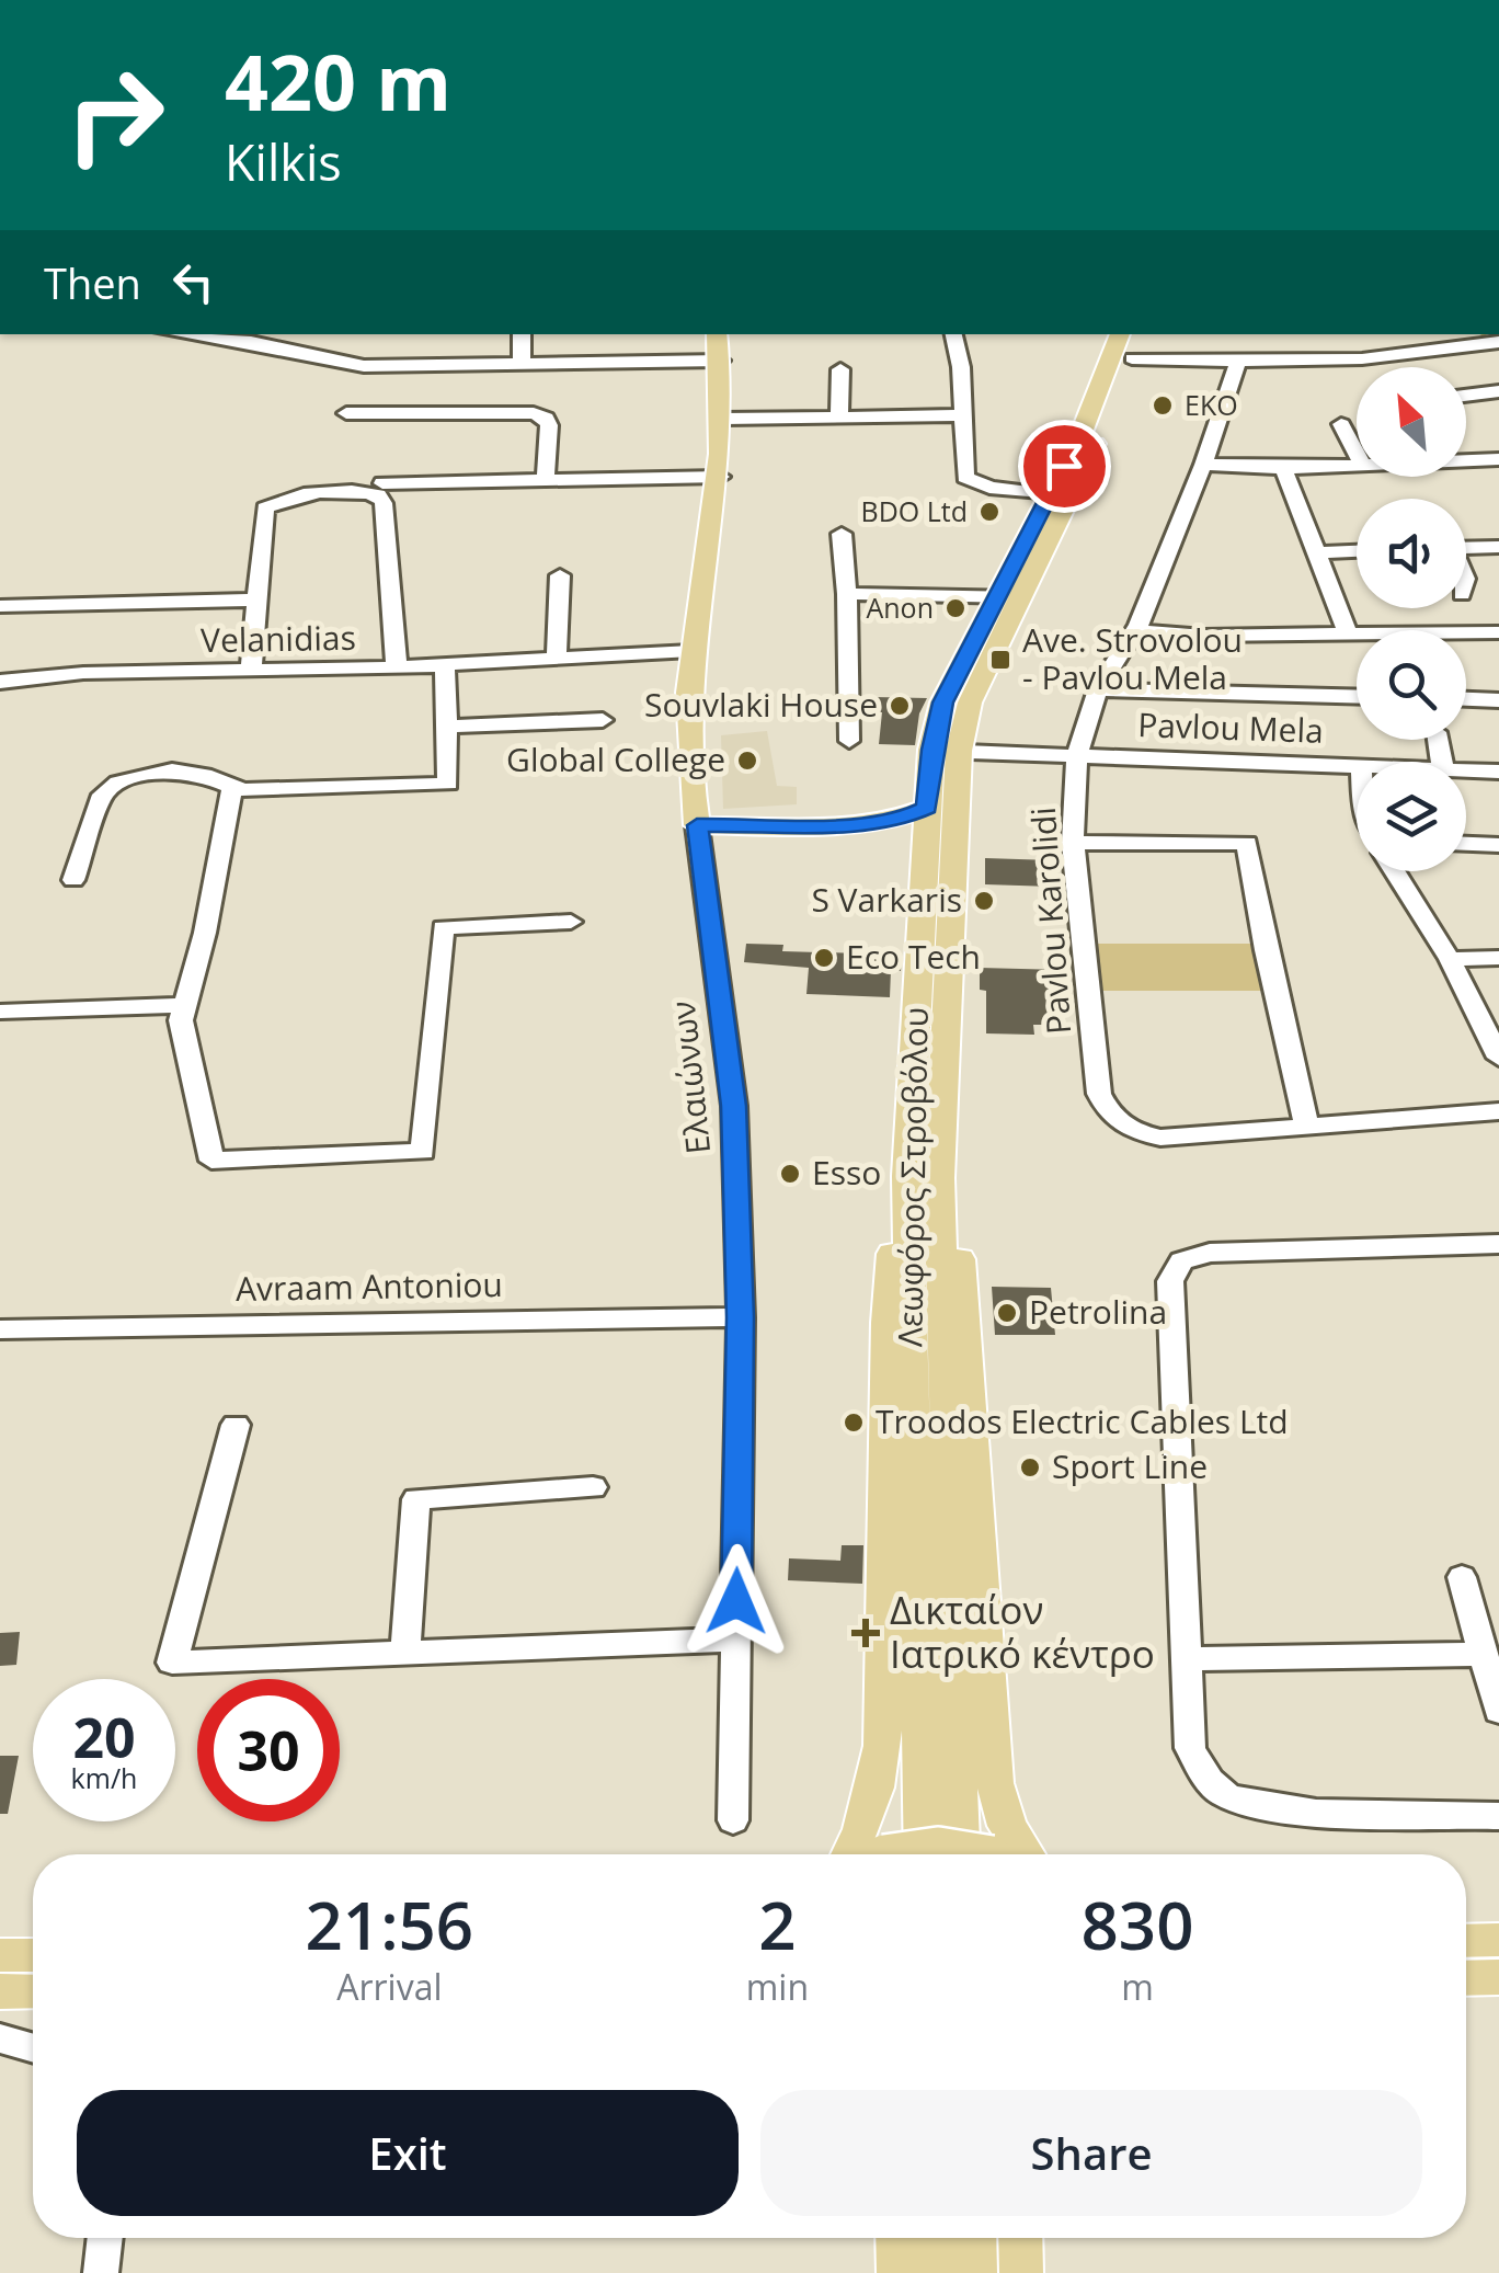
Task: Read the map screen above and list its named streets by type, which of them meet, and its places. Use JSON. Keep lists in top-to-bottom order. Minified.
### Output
{"streets":{"main road":["Ελαιώνων","Λεωφόρος Στροβόλου"],"street":["Velanidias","Pavlou Mela","Pavlou Karolidi","Avraam Antoniou"]},"crossings":[["Velanidias","Ελαιώνων"],["Pavlou Mela","Pavlou Karolidi"],["Pavlou Mela","Λεωφόρος Στροβόλου"],["Ελαιώνων","Avraam Antoniou"]],"places":{"other":["EKO","BDO Ltd","Anon","Souvlaki House","Global College","S Varkaris","Eco Tech","Esso","Petrolina","Troodos Electric Cables Ltd","Sport Line"],"transit":["Ave. Strovolou - Pavlou Mela"],"health":["Δικταίον Ιατρικό κέντρο"]},"north":"top left","page":{"turn":["420 m","Kilkis"],"then":"Then","speed":"20 km/h","limit":"30","eta":["21:56","Arrival","2","min","830","m"],"buttons":["Exit","Share"]}}
